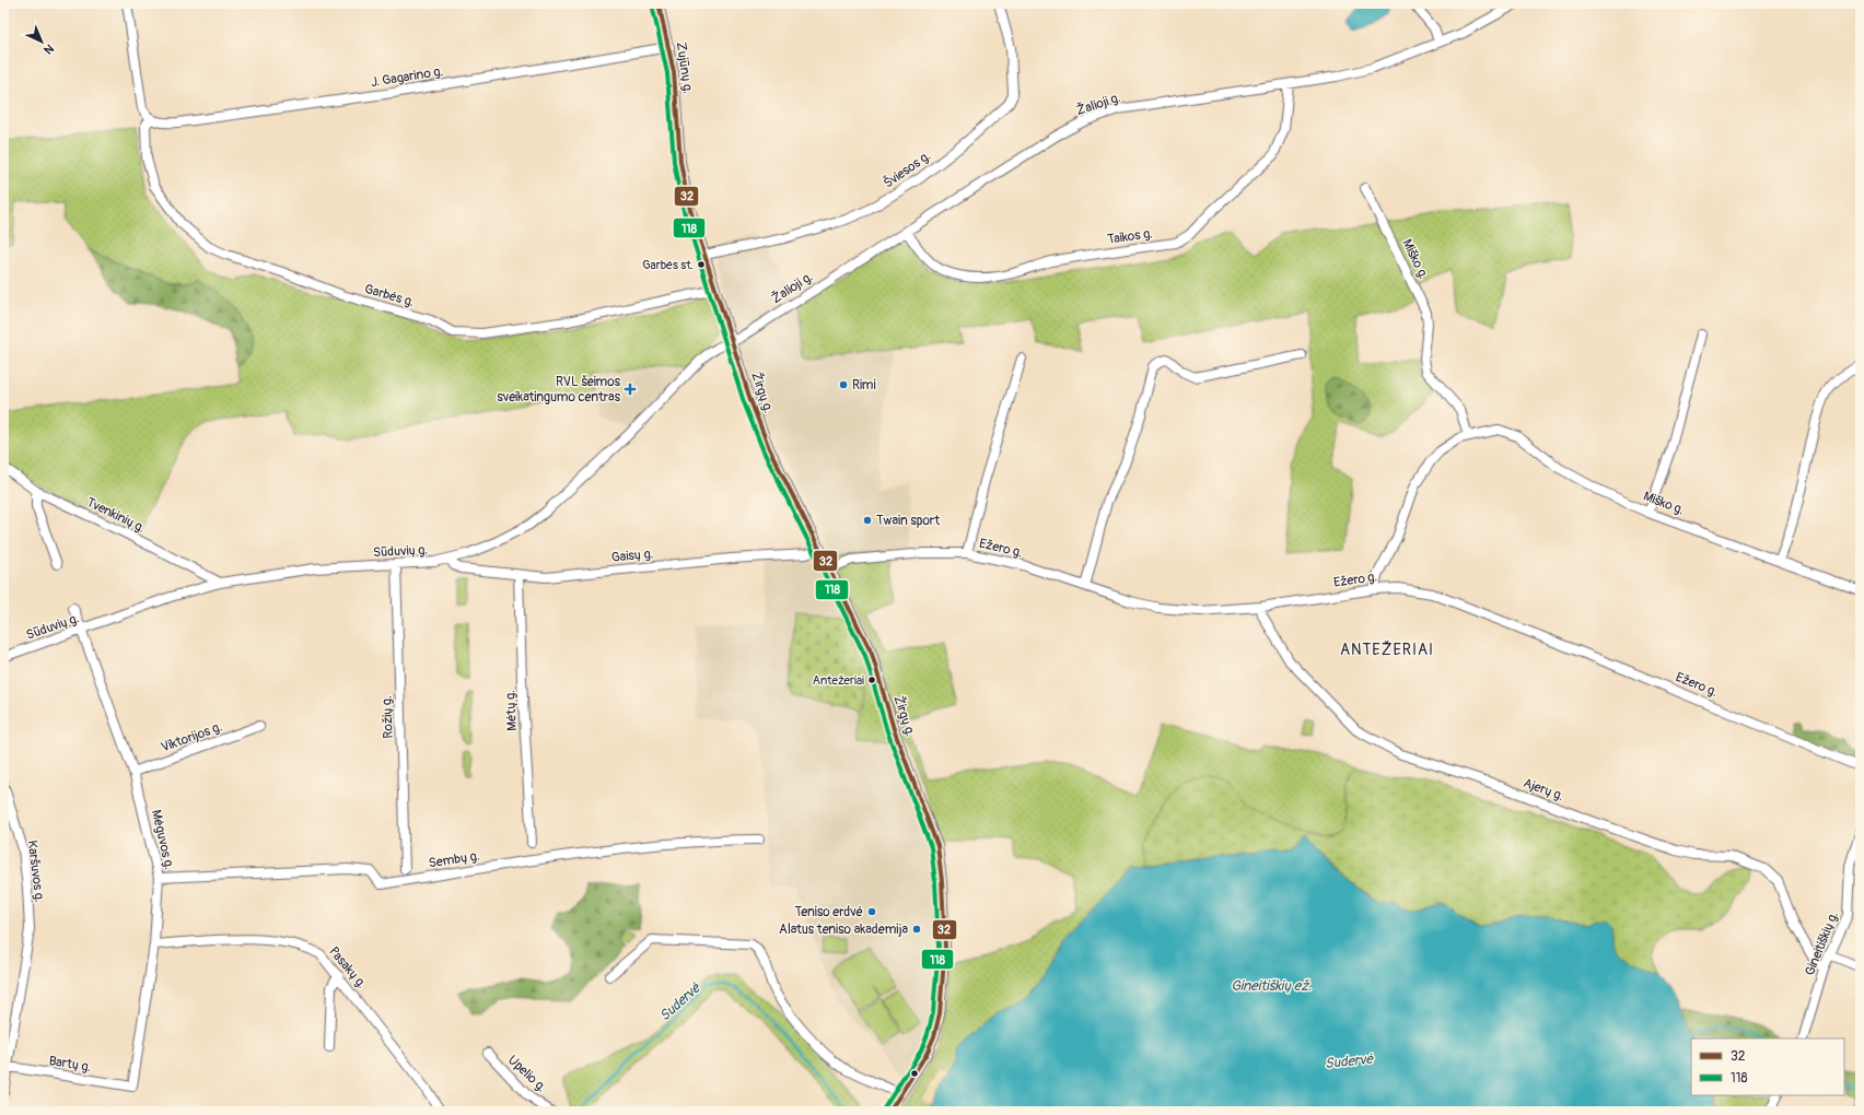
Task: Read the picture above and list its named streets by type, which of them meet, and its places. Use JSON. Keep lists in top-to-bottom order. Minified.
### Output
{"streets":{"street":["Zujūnų g.","J. Gagarino g.","Žalioji g.","Šviesos g.","Taikos g.","Miško g.","Garbės g.","Žirgų g.","Tvenkinių g.","Ežero g.","Sūduvių g.","Gaisų g.","Mėtų g.","Rožių g.","Viktorijos g.","Ajerų g.","Mėguvos g.","Sembų g.","Karšuvos g.","Gineitiškių g.","Pasakų g.","Bartų g.","Upelio g."]},"crossings":[["Zujūnų g.","J. Gagarino g."],["Zujūnų g.","Žalioji g."],["Zujūnų g.","Šviesos g."],["Zujūnų g.","Garbės g."],["Zujūnų g.","Žirgų g."],["Zujūnų g.","Sūduvių g."],["J. Gagarino g.","Garbės g."],["Žalioji g.","Taikos g."],["Žalioji g.","Žirgų g."],["Žalioji g.","Sūduvių g."],["Miško g.","Ežero g."],["Žirgų g.","Ežero g."],["Žirgų g.","Sūduvių g."],["Žirgų g.","Gaisų g."],["Tvenkinių g.","Sūduvių g."],["Ežero g.","Ajerų g."],["Sūduvių g.","Gaisų g."],["Sūduvių g.","Rožių g."],["Sūduvių g.","Mėguvos g."],["Gaisų g.","Mėtų g."],["Viktorijos g.","Mėguvos g."],["Ajerų g.","Gineitiškių g."],["Mėguvos g.","Sembų g."],["Mėguvos g.","Pasakų g."],["Mėguvos g.","Bartų g."],["Karšuvos g.","Bartų g."]],"districts":["ANTEŽERIAI"],"water":["Gineitiškių ež.","Sudervė"],"places":{"other":["Garbės st.","Rimi","Twain sport","Antežeriai","Teniso erdvė","Alatus teniso akademija"],"health":["RVL šeimos sveikatingumo centras"]},"lines":["transit line 32","transit line 118"],"legend":["32","118"],"north":"bottom right"}
